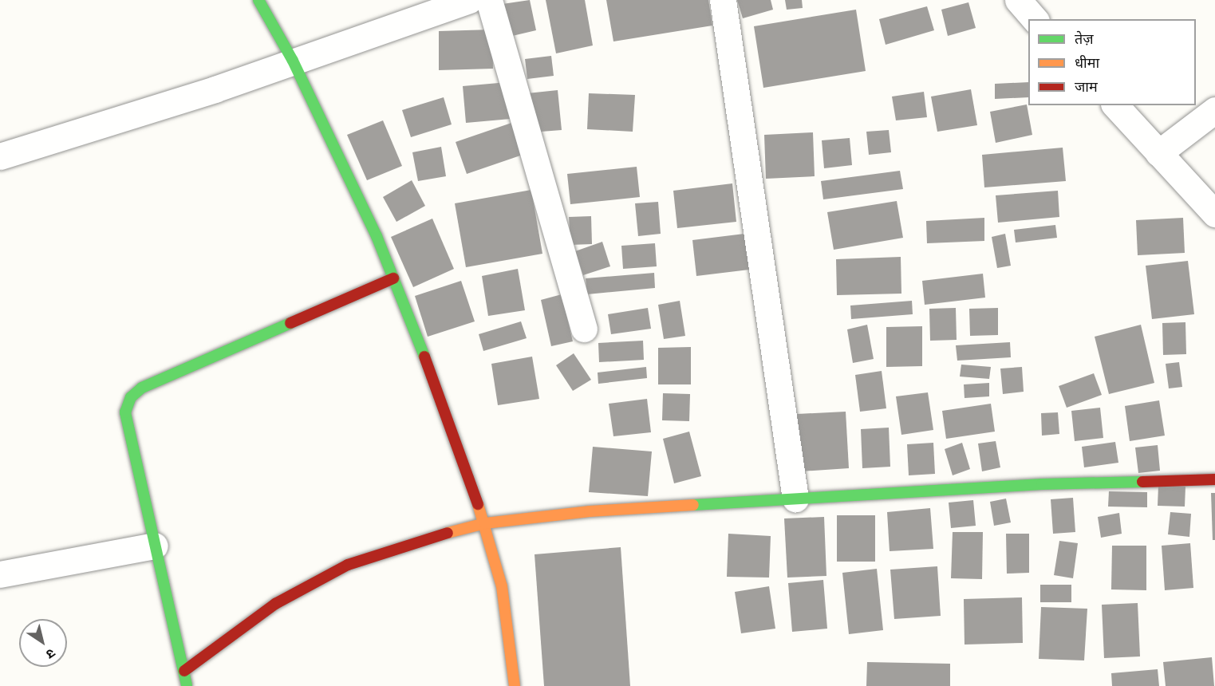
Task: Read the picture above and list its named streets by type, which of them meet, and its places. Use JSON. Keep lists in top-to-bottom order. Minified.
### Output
{"legend":["तेज़","धीमा","जाम"],"north":"bottom right"}
